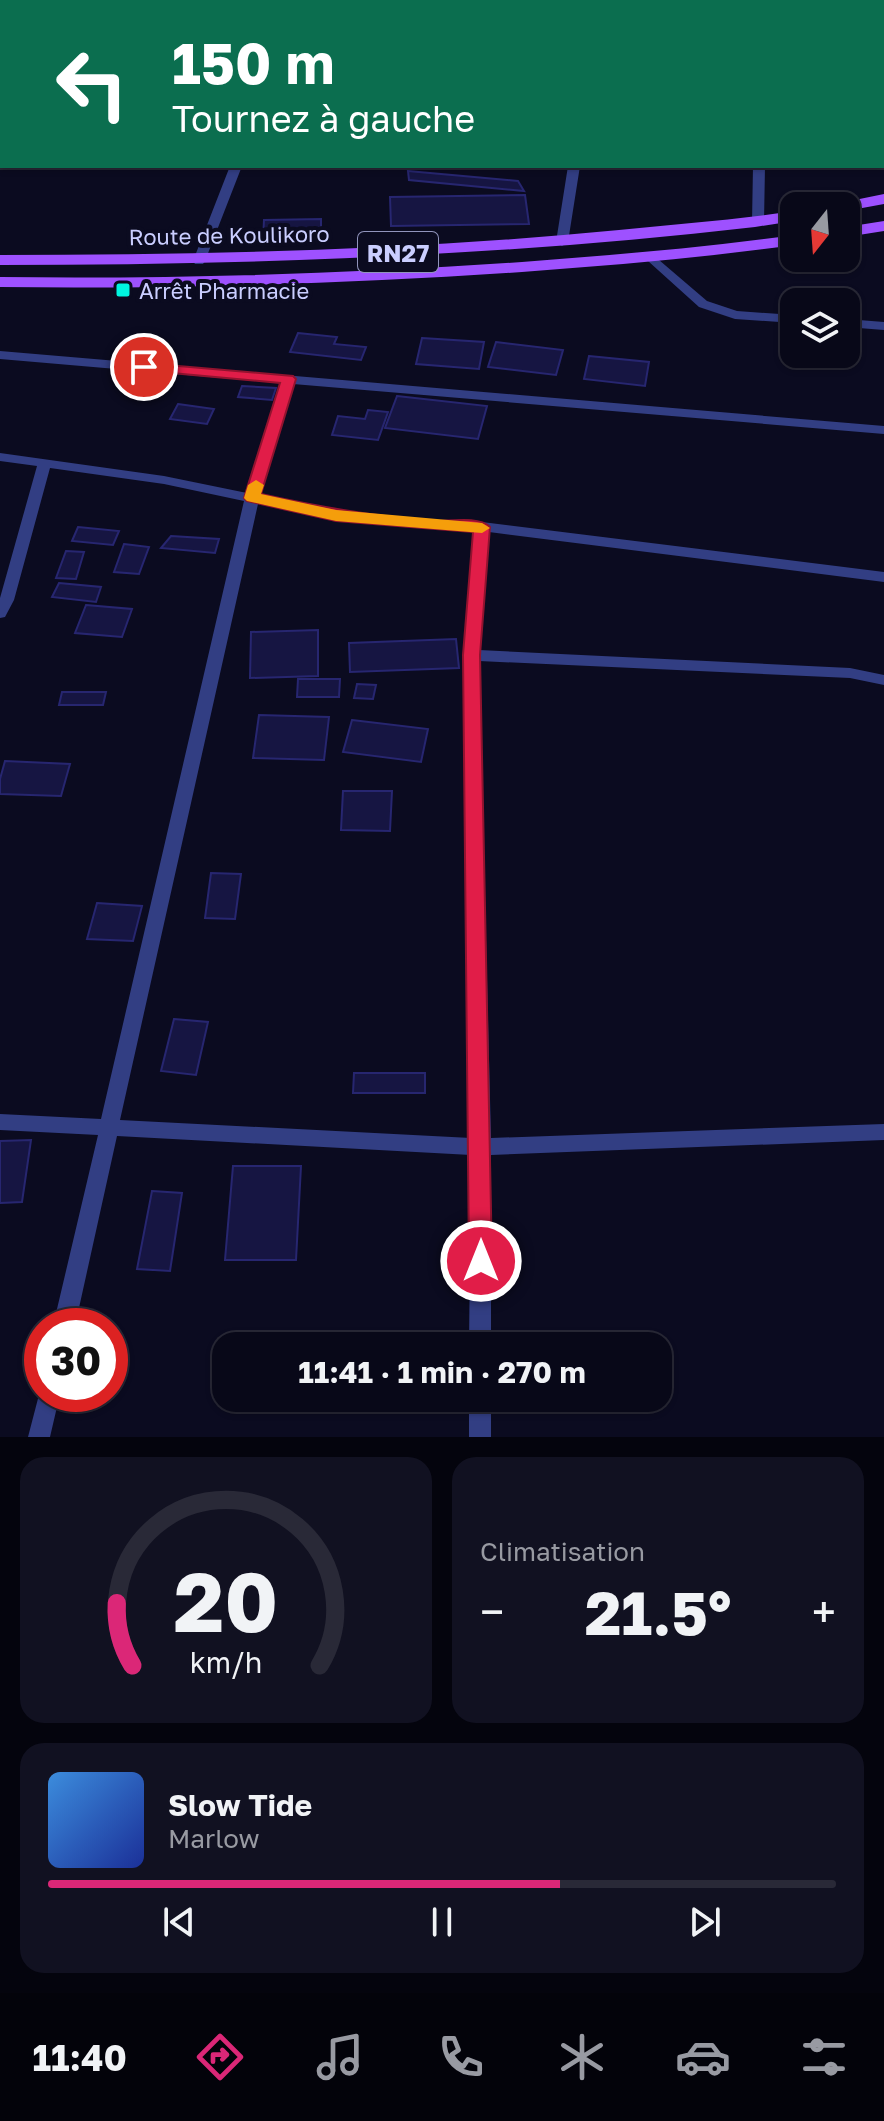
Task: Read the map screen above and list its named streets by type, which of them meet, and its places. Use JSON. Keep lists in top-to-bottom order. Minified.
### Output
{"streets":{"main road":["Route de Koulikoro","RN27"]},"places":{"transit":["Arrêt Pharmacie"]},"north":"bottom","page":{"turn":["150 m","Tournez à gauche"],"limit":"30","trip":"11:41 · 1 min · 270 m","tile":"Climatisation","heat":["−","21.5°","+"],"song":["Slow Tide","Marlow"],"tabs":"11:40","gauge":["20","km/h"]}}
